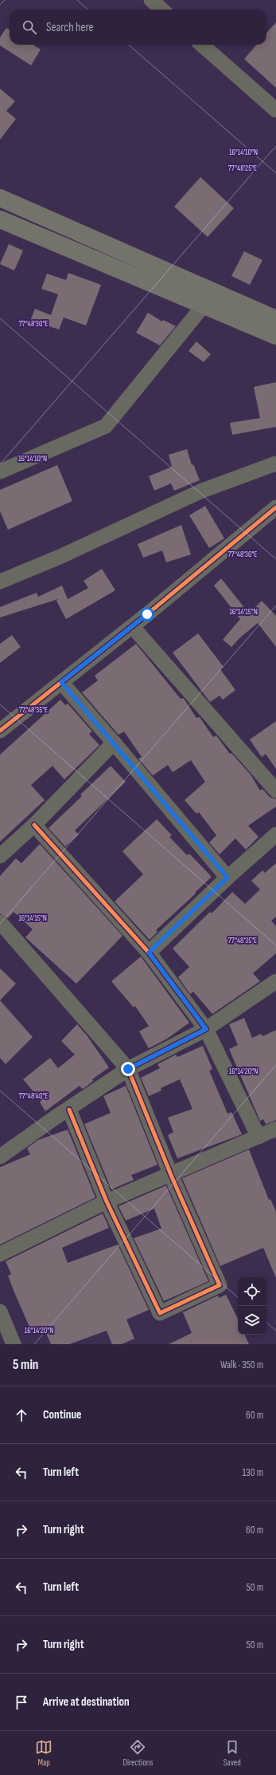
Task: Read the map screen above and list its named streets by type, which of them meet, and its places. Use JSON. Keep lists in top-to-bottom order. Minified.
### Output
{"page":{"search":"Search here","heading":["5 min","Walk · 350 m"],"list":[["Continue","60 m"],["Turn left","130 m"],["Turn right","60 m"],["Turn left","50 m"],["Turn right","50 m"],"Arrive at destination"],"nav":["Map","Directions","Saved"]},"coordinates":["16°14'10\"N","77°48'25\"E","77°48'30\"E","16°14'15\"N","77°48'35\"E","16°14'20\"N","77°48'40\"E"]}
